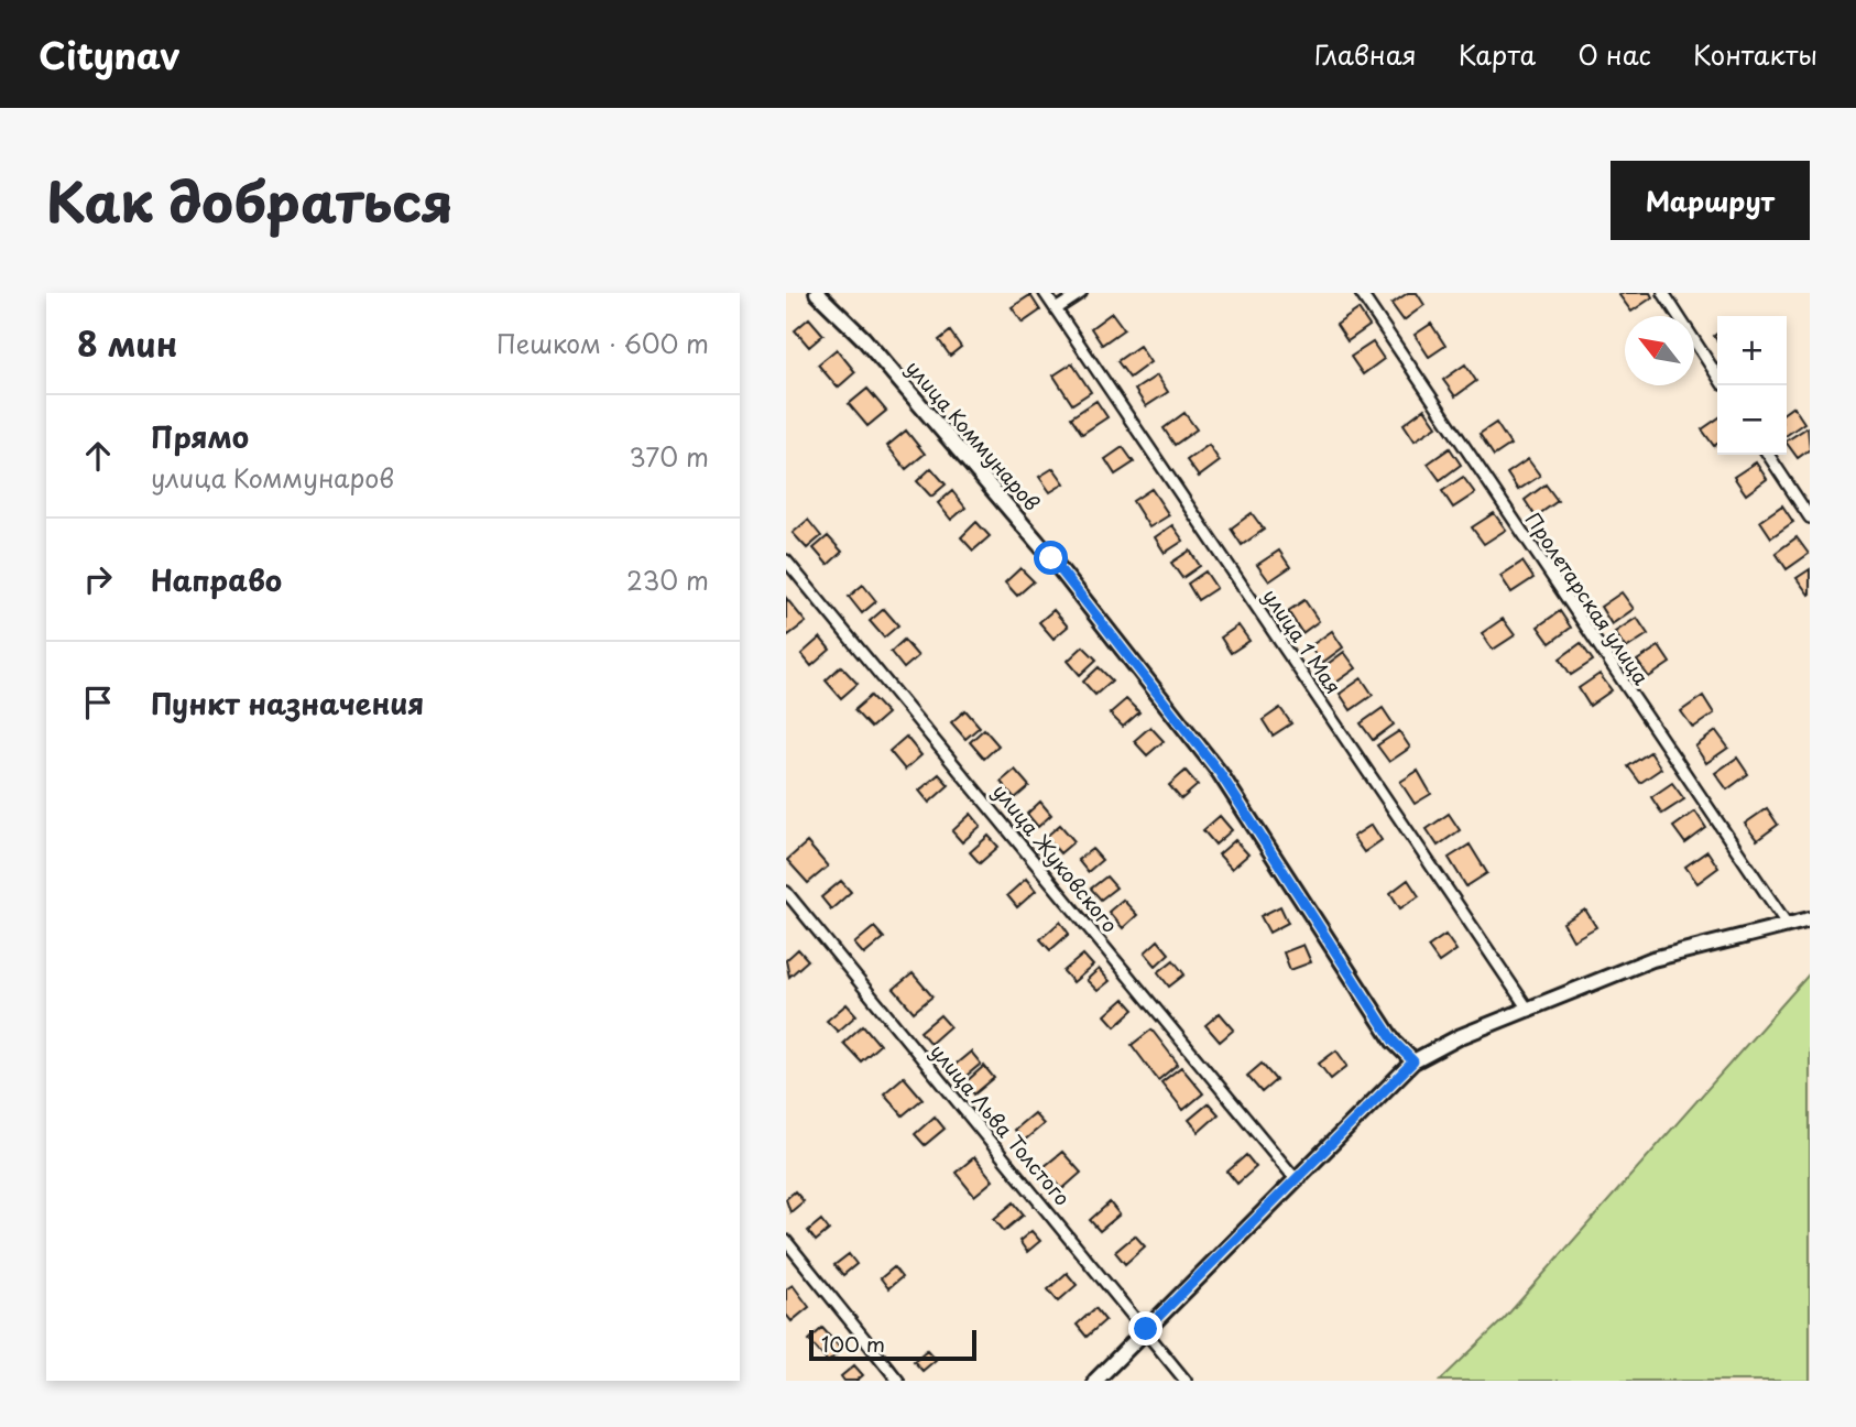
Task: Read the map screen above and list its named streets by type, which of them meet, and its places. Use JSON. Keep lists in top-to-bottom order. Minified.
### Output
{"streets":{"main road":["улица Коммунаров"],"street":["Пролетарская улица","улица 1 Мая","улица Жуковского","улица Льва Толстого"]},"scale_bar":"100 m","north":"top left","page":{"header":"Citynav","nav":["Главная","Карта","О нас","Контакты"],"title":"Как добраться","buttons":"Маршрут","heading":["8 мин","Пешком · 600 m"],"map_buttons":["+","−"],"list":[["Прямо","улица Коммунаров","370 m"],["Направо","230 m"],"Пункт назначения"],"scale":"100 m"}}
